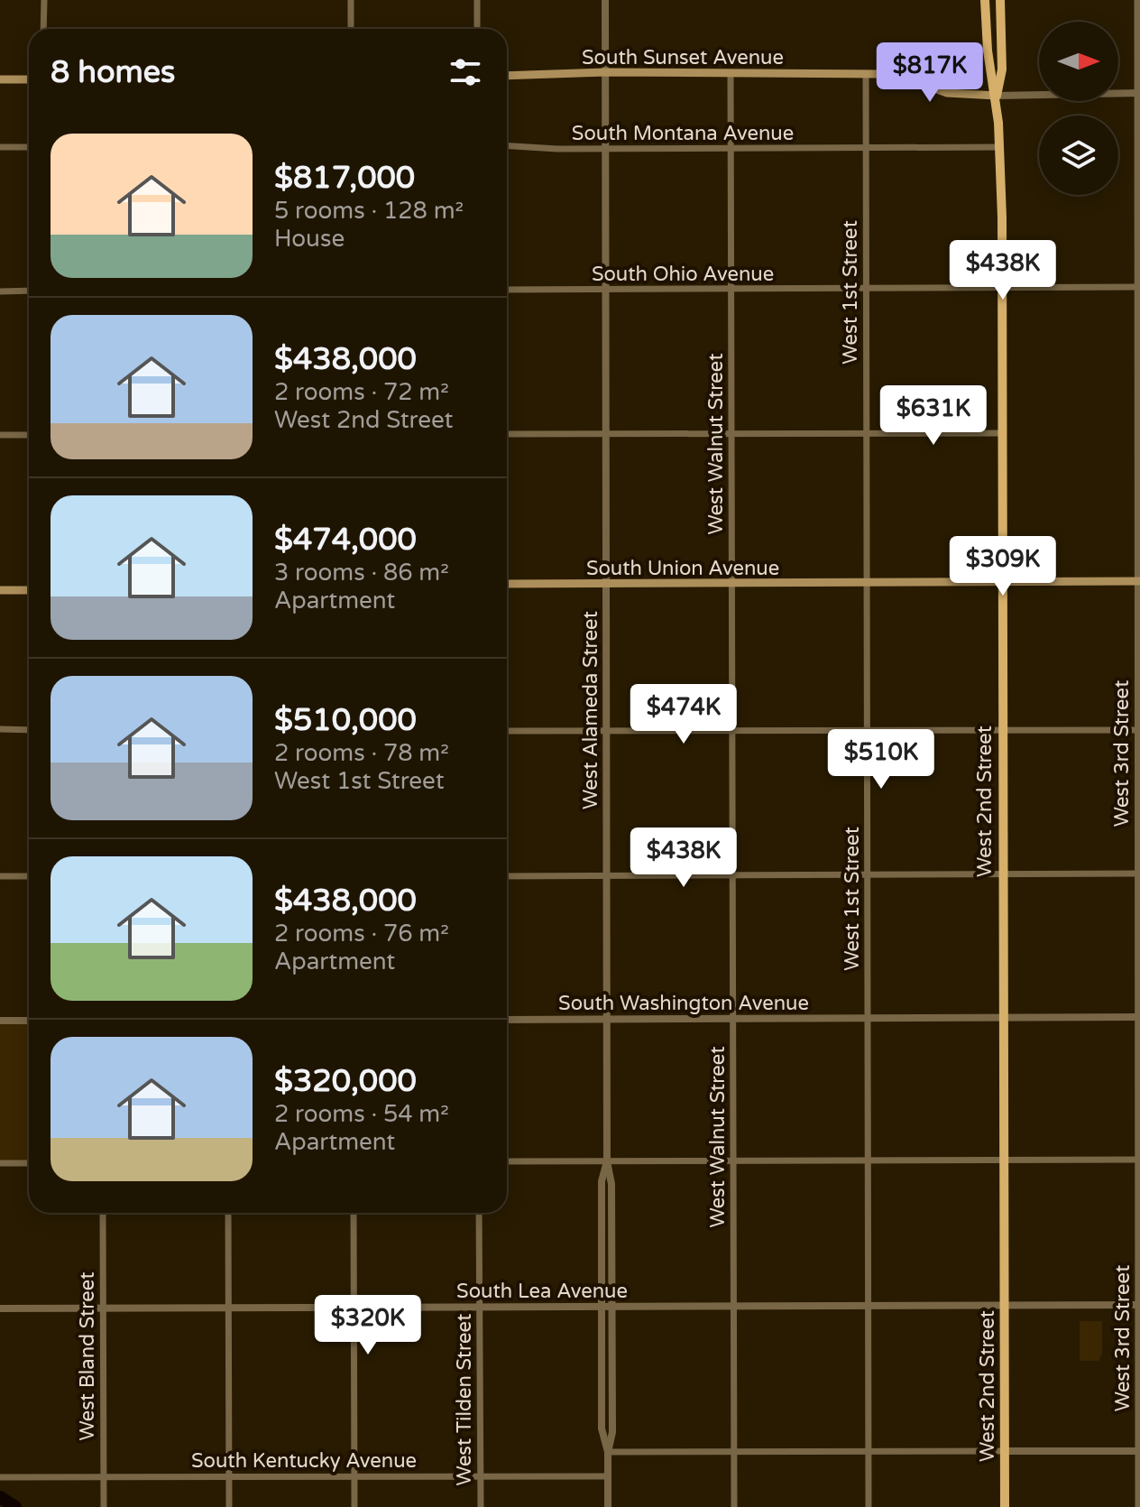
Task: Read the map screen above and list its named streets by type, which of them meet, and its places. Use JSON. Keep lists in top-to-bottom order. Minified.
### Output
{"streets":{"main road":["South Sunset Avenue","South Union Avenue","West 2nd Street"],"street":["South Montana Avenue","South Ohio Avenue","West 1st Street","West Walnut Street","West Alameda Street","West 3rd Street","South Washington Avenue","South Lea Avenue","West Bland Street","West Tilden Street","South Kentucky Avenue"]},"crossings":[["South Sunset Avenue","West 1st Street"],["South Sunset Avenue","West Walnut Street"],["South Sunset Avenue","West Alameda Street"],["South Sunset Avenue","West 2nd Street"],["South Montana Avenue","West 1st Street"],["South Montana Avenue","West Walnut Street"],["South Montana Avenue","West Alameda Street"],["South Montana Avenue","West 2nd Street"],["South Ohio Avenue","West 1st Street"],["South Ohio Avenue","West Walnut Street"],["South Ohio Avenue","West Alameda Street"],["South Ohio Avenue","West 3rd Street"],["South Ohio Avenue","West 2nd Street"],["West 1st Street","South Union Avenue"],["West 1st Street","South Washington Avenue"],["West 1st Street","South Lea Avenue"],["West Walnut Street","South Union Avenue"],["West Walnut Street","South Washington Avenue"],["West Walnut Street","South Lea Avenue"],["South Union Avenue","West Alameda Street"],["South Union Avenue","West 3rd Street"],["South Union Avenue","West 2nd Street"],["West Alameda Street","South Washington Avenue"],["West Alameda Street","South Lea Avenue"],["West Alameda Street","South Kentucky Avenue"],["West 3rd Street","South Washington Avenue"],["West 3rd Street","South Lea Avenue"],["West 2nd Street","South Washington Avenue"],["West 2nd Street","South Lea Avenue"],["South Lea Avenue","West Bland Street"],["South Lea Avenue","West Tilden Street"],["West Bland Street","South Kentucky Avenue"],["West Tilden Street","South Kentucky Avenue"]],"north":"right","page":{"heading":"8 homes","price":["$817K","$438K","$631K","$309K","$474K","$510K","$438K","$320K"],"list":[{"name":"$817,000","note":"5 rooms · 128 m² · House"},{"name":"$438,000","note":"2 rooms · 72 m² · West 2nd Street"},{"name":"$474,000","note":"3 rooms · 86 m² · Apartment"},{"name":"$510,000","note":"2 rooms · 78 m² · West 1st Street"},{"name":"$438,000","note":"2 rooms · 76 m² · Apartment"},{"name":"$320,000","note":"2 rooms · 54 m² · Apartment"}]}}
